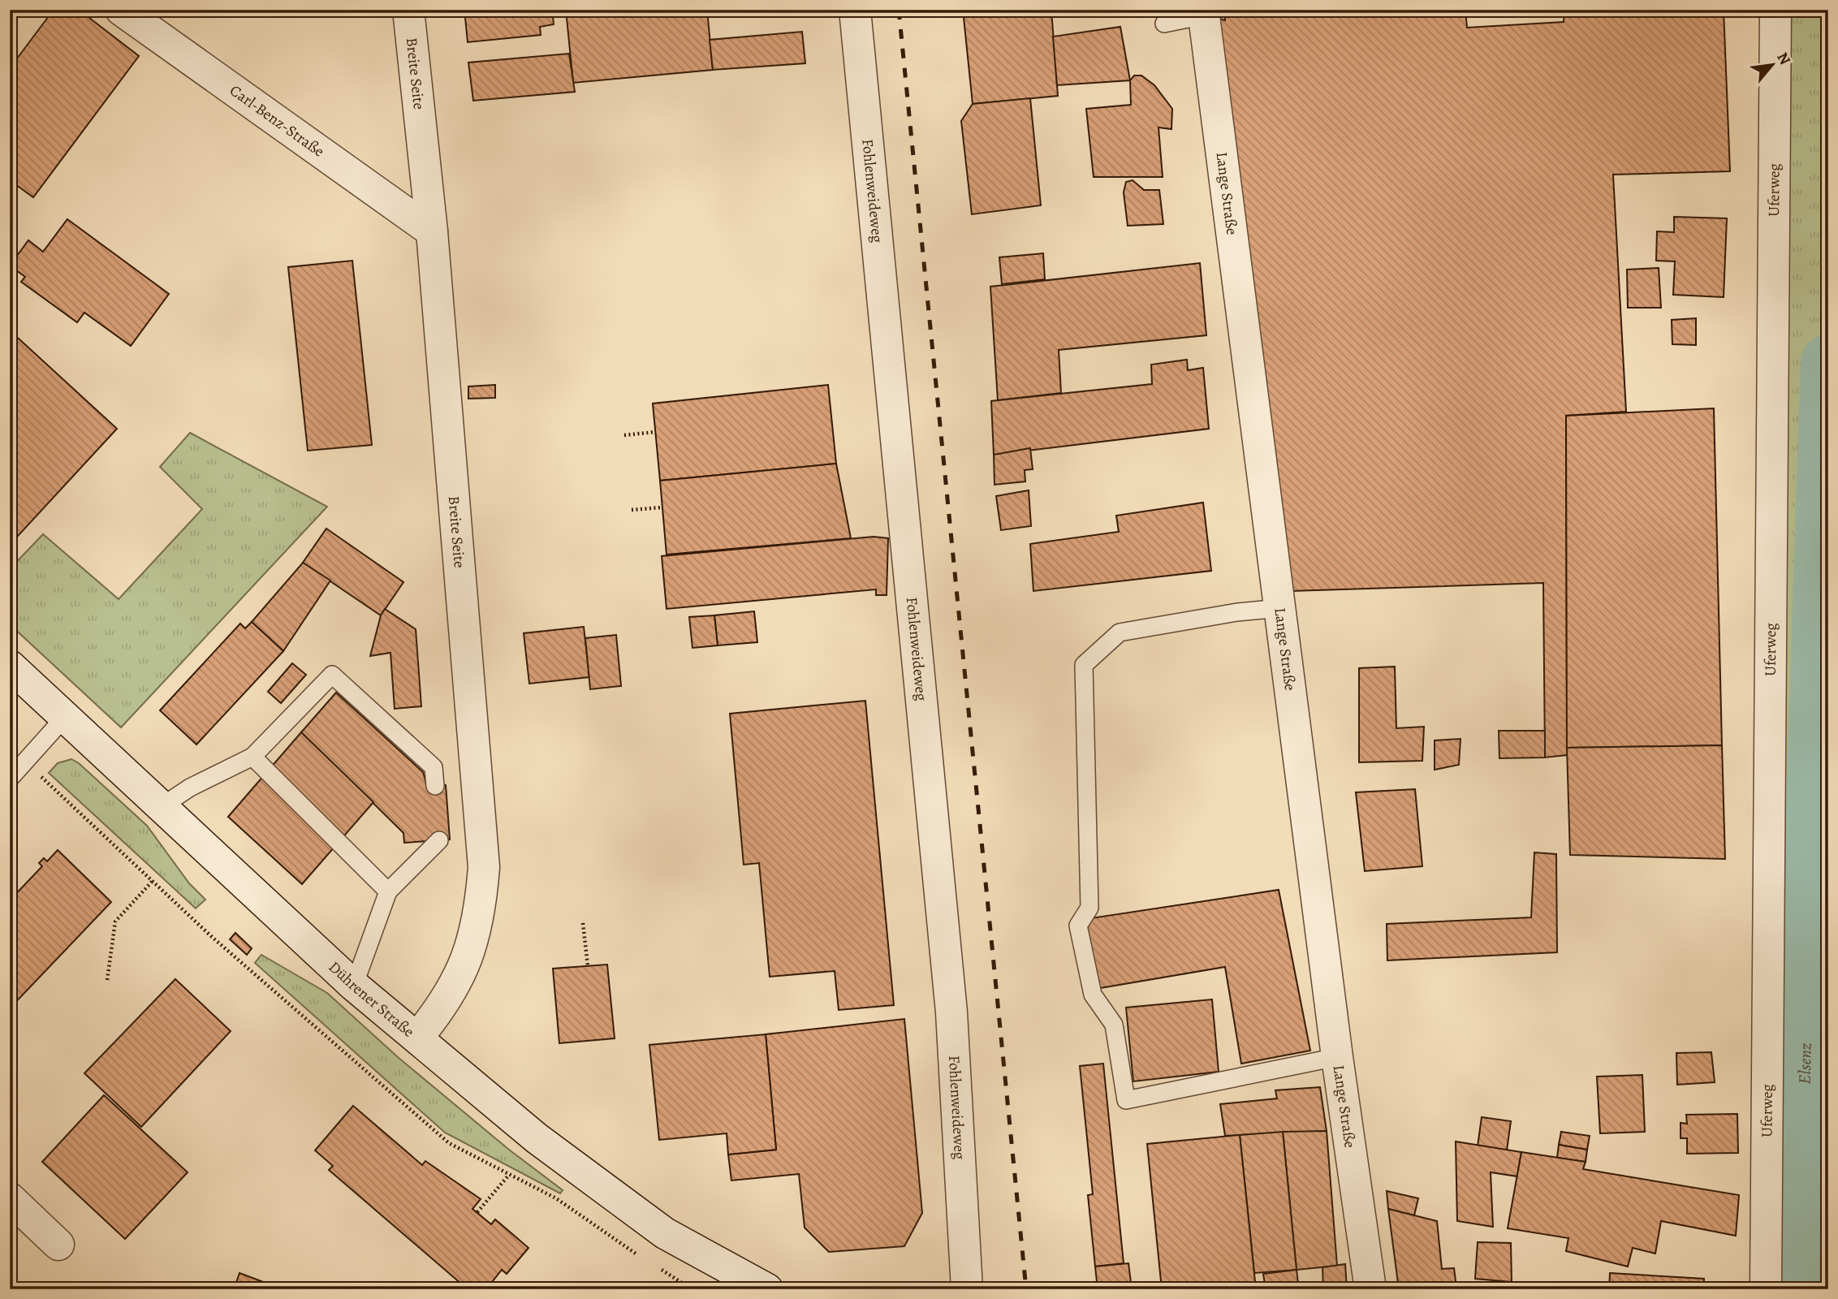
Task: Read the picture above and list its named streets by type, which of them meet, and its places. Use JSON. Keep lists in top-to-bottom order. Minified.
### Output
{"streets":{"street":["Breite Seite","Carl-Benz-Straße","Uferweg","Fohlenweideweg","Lange Straße","Dührener Straße"]},"crossings":[["Breite Seite","Carl-Benz-Straße"],["Breite Seite","Dührener Straße"]],"water":["Elsenz"],"north":"top right"}
